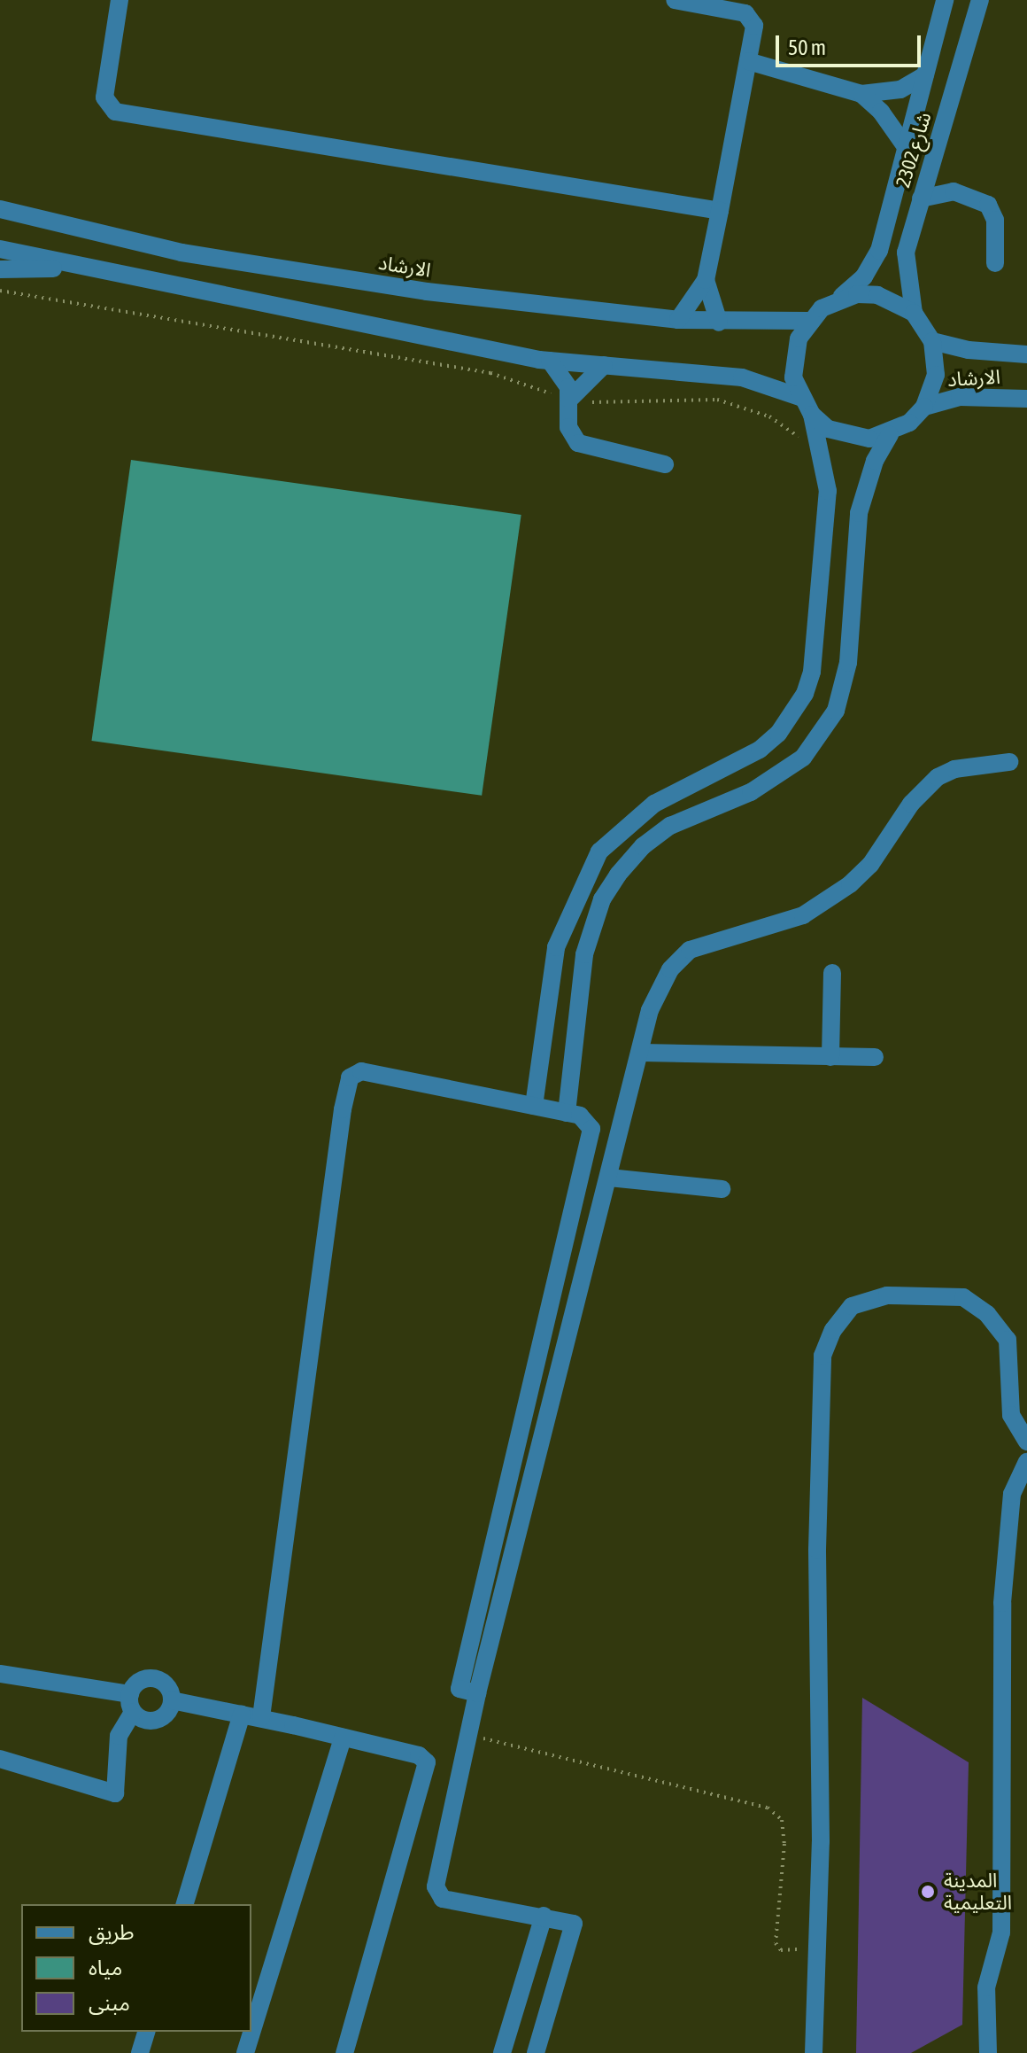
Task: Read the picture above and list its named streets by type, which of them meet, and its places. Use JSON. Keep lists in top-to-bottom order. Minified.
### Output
{"streets":{"street":["شارع 2302","الارشاد"]},"crossings":[["شارع 2302","الارشاد"]],"places":["المدينة التعليمية"],"legend":["طريق","مياه","مبنى"],"scale_bar":"50 m"}
